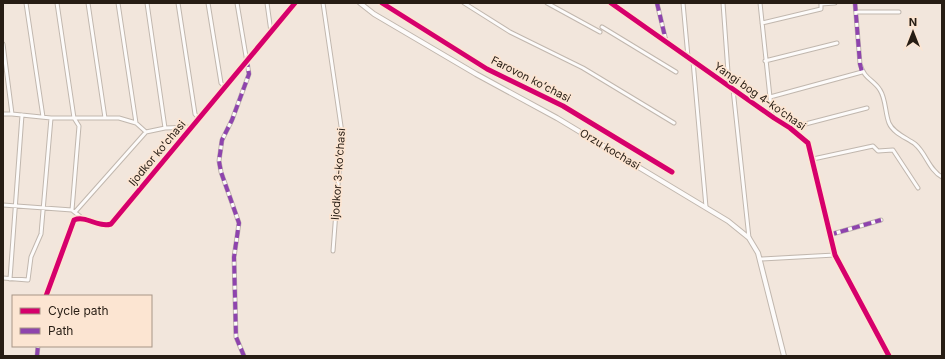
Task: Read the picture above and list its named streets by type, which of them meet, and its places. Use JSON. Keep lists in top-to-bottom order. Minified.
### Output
{"streets":{"main road":["Orzu kochasi"],"street":["Farovon koʻchasi","Yangi bog 4-koʼchasi","Ijodkor koʻchasi","Ijodkor 3-koʼchasi"]},"legend":["Cycle path","Path"],"north":"top"}
